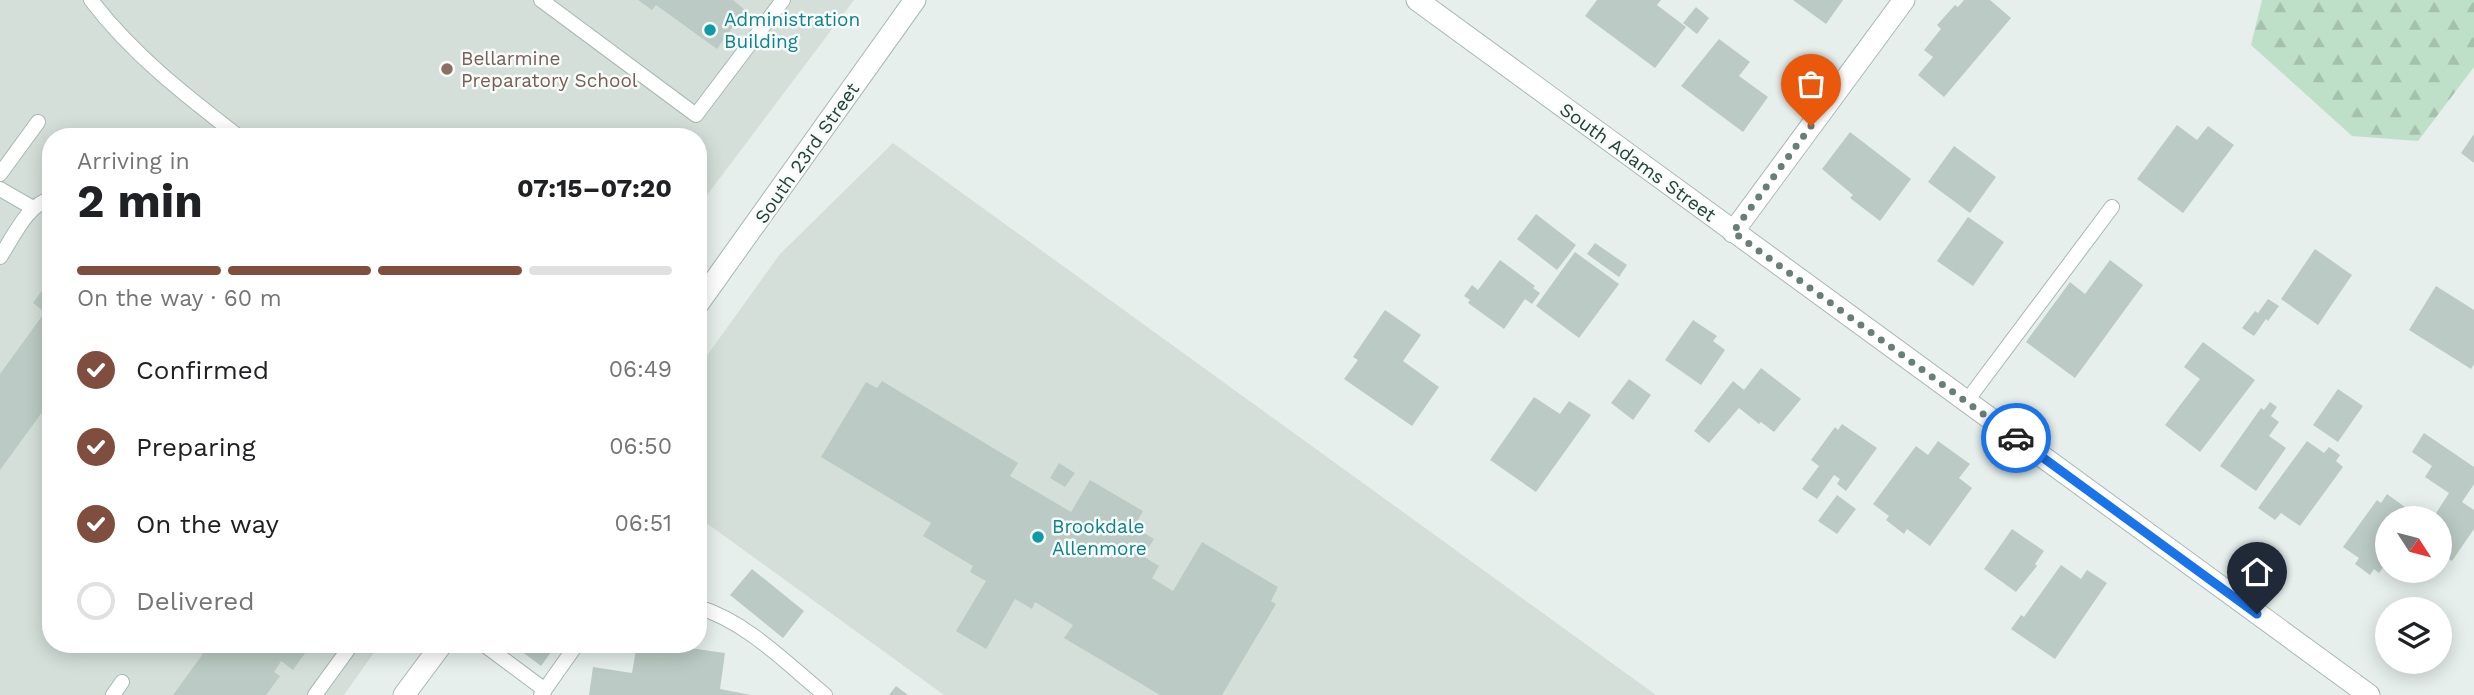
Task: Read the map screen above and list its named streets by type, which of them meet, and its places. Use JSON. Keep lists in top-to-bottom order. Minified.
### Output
{"streets":{"street":["South 23rd Street","South Adams Street"]},"places":["Administration Building","Bellarmine Preparatory School","Brookdale Allenmore"],"north":"bottom right","page":{"heading":["2 min","Arriving in","07:15–07:20"],"bar":"On the way · 60 m","list":[["Confirmed","06:49"],["Preparing","06:50"],["On the way","06:51"],"Delivered"]}}
